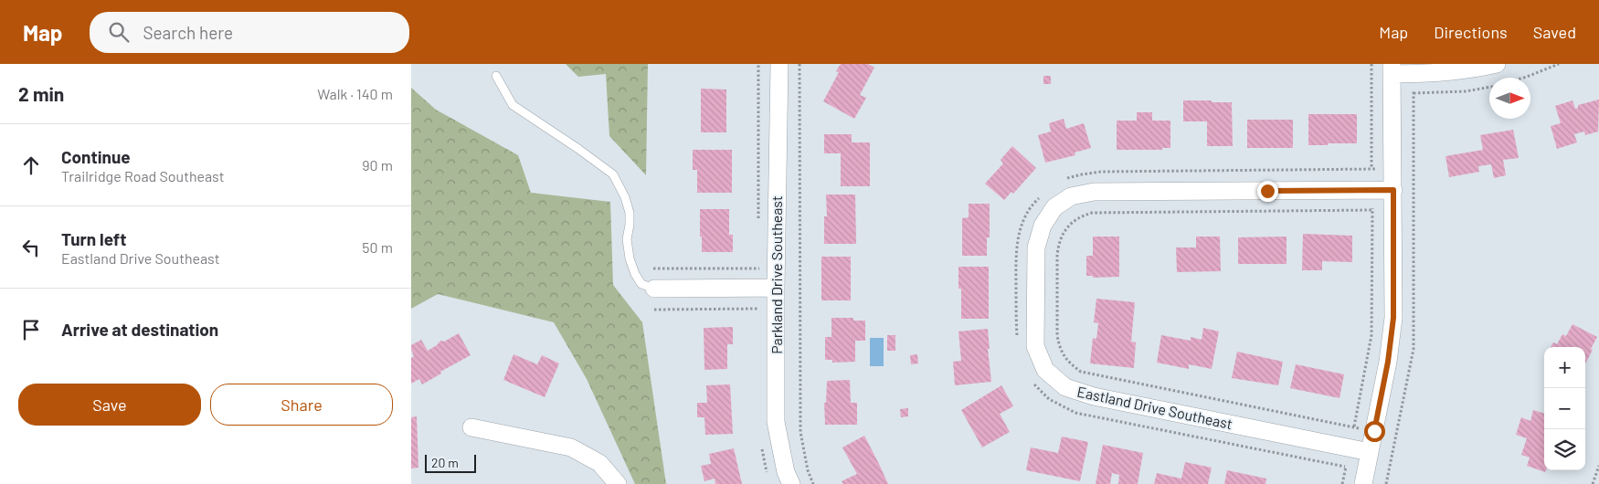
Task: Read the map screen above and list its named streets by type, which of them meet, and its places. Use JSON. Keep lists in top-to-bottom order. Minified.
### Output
{"streets":{"street":["Parkland Drive Southeast","Eastland Drive Southeast"]},"scale_bar":"20 m","north":"right","page":{"header":"Map","search":"Search here","nav":["Map","Directions","Saved"],"heading":["2 min","Walk · 140 m"],"list":[["Continue","Trailridge Road Southeast","90 m"],["Turn left","Eastland Drive Southeast","50 m"],"Arrive at destination"],"map_buttons":["+","−"],"buttons":["Save","Share"],"scale":"20 m"}}
